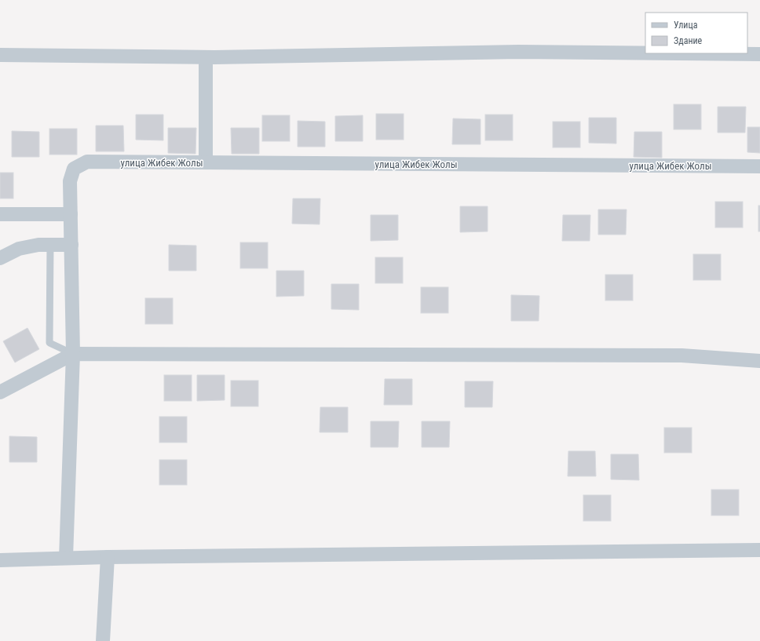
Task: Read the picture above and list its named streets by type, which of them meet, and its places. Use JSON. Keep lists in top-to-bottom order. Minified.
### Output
{"streets":{"street":["улица Жибек Жолы"]},"legend":["Улица","Здание"]}
